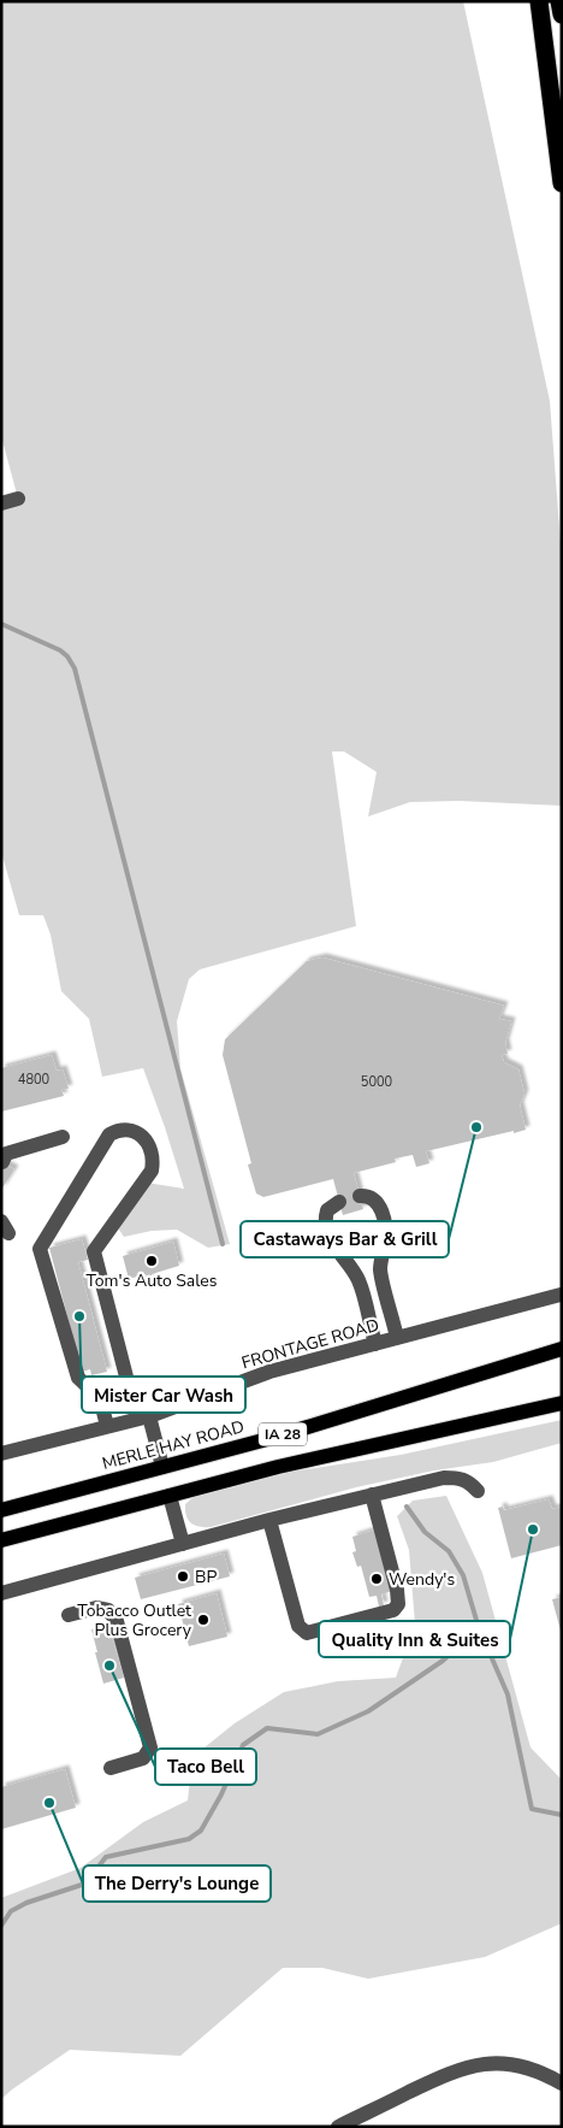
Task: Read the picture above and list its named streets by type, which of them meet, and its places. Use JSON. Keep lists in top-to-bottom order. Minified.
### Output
{"streets":{"main road":["IA 28","MERLE HAY ROAD"],"street":["FRONTAGE ROAD"]},"places":["Castaways Bar & Grill","Tom's Auto Sales","Mister Car Wash","Quality Inn & Suites","BP","Wendy's","Tobacco Outlet Plus Grocery","Taco Bell","The Derry's Lounge"],"house_numbers":["4800","5000"]}
